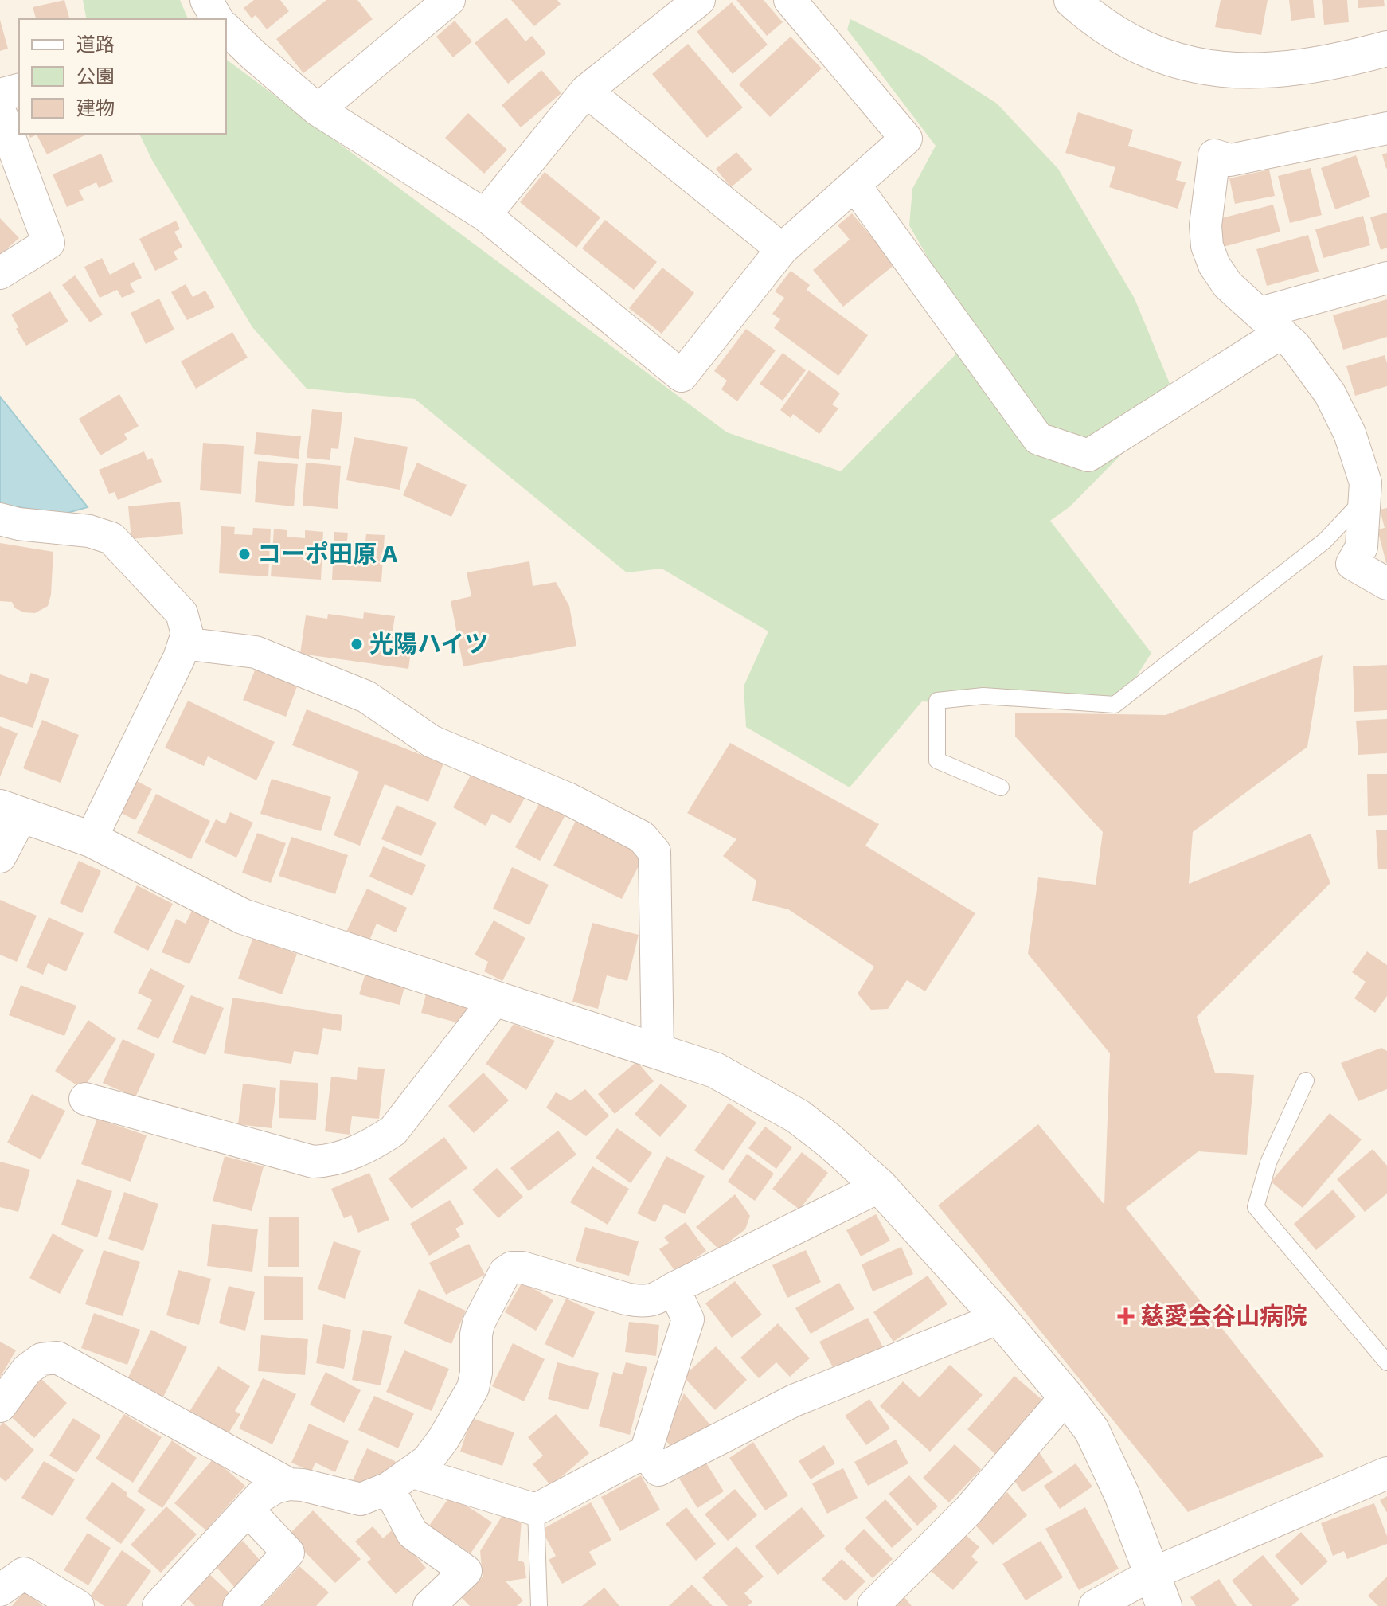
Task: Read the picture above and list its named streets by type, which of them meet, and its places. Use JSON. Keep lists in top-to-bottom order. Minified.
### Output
{"places":{"other":["コーポ田原 A","光陽ハイツ"],"health":["慈愛会谷山病院"]},"legend":["道路","公園","建物"]}
